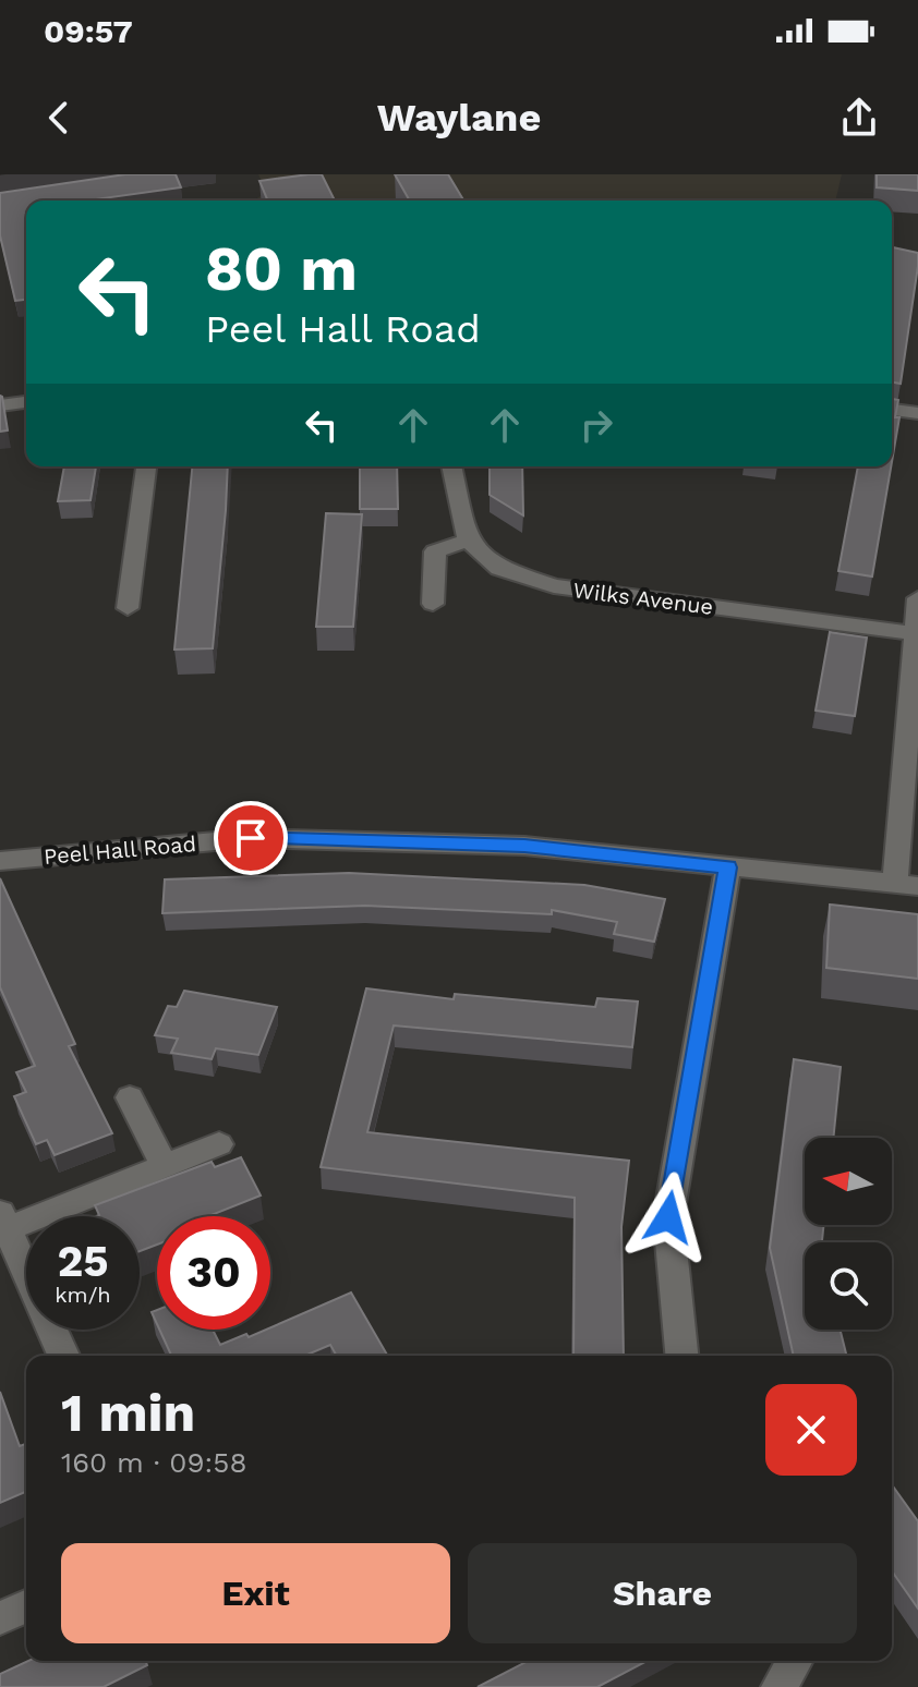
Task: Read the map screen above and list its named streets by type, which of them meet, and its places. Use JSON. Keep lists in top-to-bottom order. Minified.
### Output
{"streets":{"street":["Wilks Avenue","Peel Hall Road"]},"north":"left","page":{"status":"09:57","header":"Waylane","turn":["80 m","Peel Hall Road"],"speed":"25 km/h","limit":"30","heading":["1 min","160 m · 09:58"],"buttons":["Exit","Share"]}}
